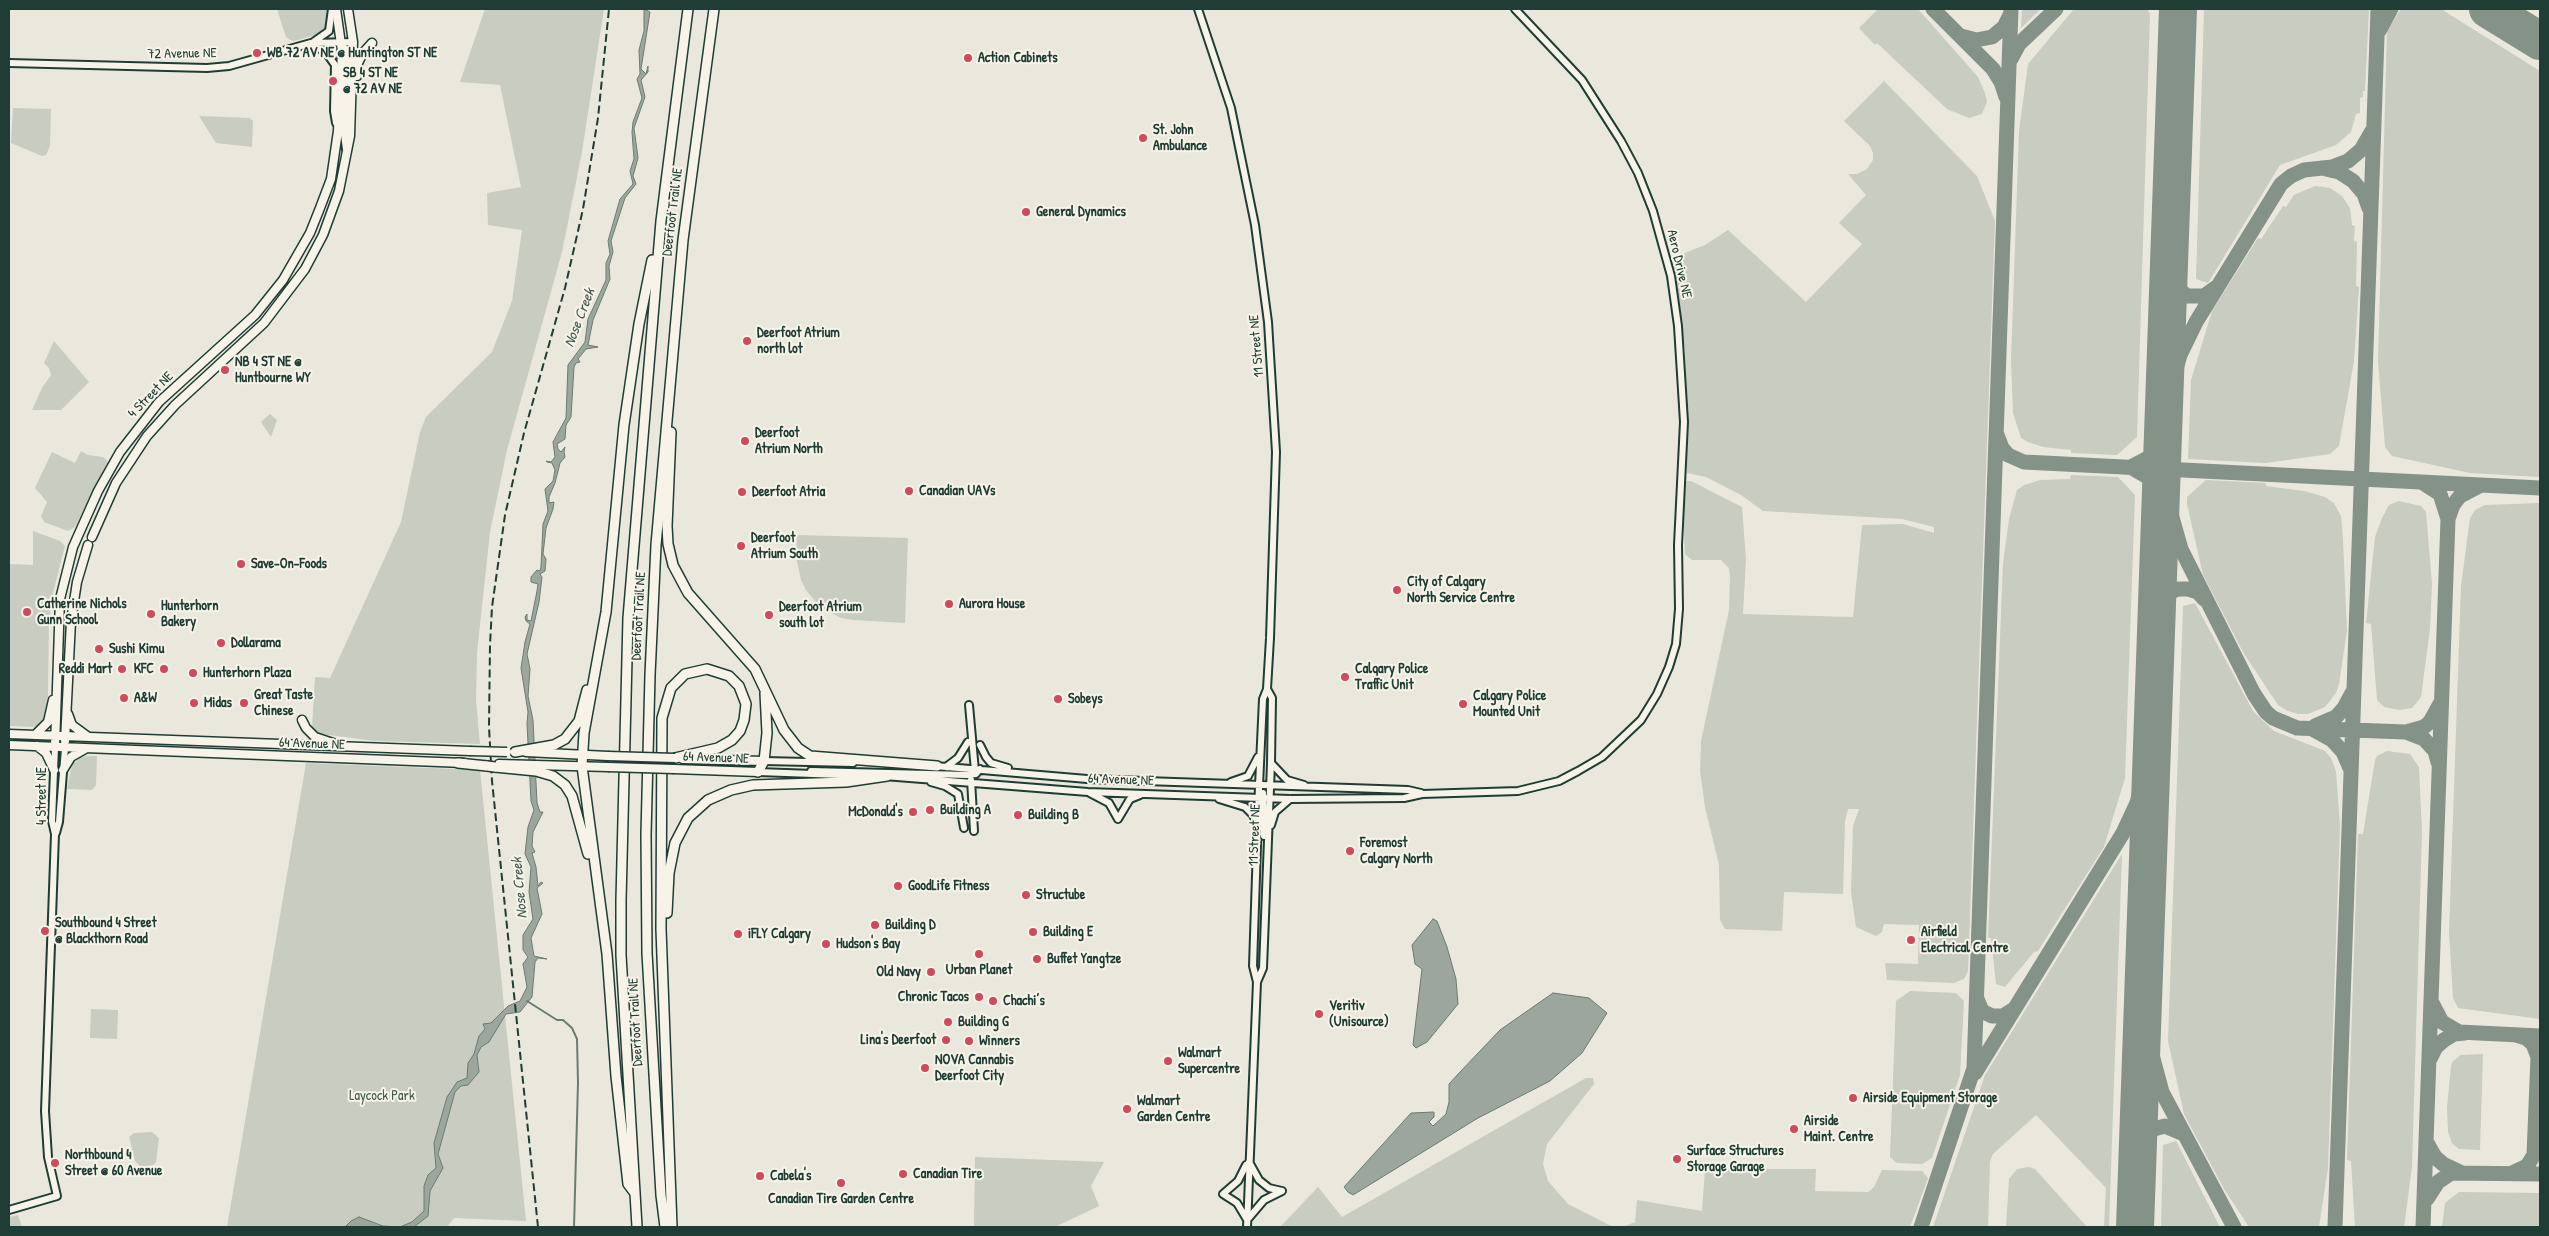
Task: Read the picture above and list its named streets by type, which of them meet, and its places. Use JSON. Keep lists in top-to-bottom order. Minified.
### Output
{"streets":{"highway":["Deerfoot Trail NE"],"main road":["4 Street NE","64 Avenue NE"],"street":["72 Avenue NE","Aero Drive NE","11 Street NE"]},"crossings":[["72 Avenue NE","4 Street NE"],["Aero Drive NE","64 Avenue NE"],["11 Street NE","64 Avenue NE"],["4 Street NE","64 Avenue NE"]],"water":["Nose Creek"],"parks":["Laycock Park"],"places":["WB 72 AV NE @ Huntington ST NE","Action Cabinets","SB 4 ST NE @ 72 AV NE","St. John Ambulance","General Dynamics","Deerfoot Atrium north lot","NB 4 ST NE @ Huntbourne WY","Deerfoot Atrium North","Canadian UAVs","Deerfoot Atria","Deerfoot Atrium South","Save-On-Foods","City of Calgary North Service Centre","Aurora House","Catherine Nichols Gunn School","Hunterhorn Bakery","Deerfoot Atrium south lot","Dollarama","Sushi Kimu","Reddi Mart","KFC","Hunterhorn Plaza","Calgary Police Traffic Unit","A&W","Sobeys","Midas","Great Taste Chinese","Calgary Police Mounted Unit","Building A","McDonald's","Building B","Foremost Calgary North","GoodLife Fitness","Structube","Building D","Southbound 4 Street @ Blackthorn Road","Building E","iFLY Calgary","Airfield Electrical Centre","Hudson's Bay","Urban Planet","Buffet Yangtze","Old Navy","Chronic Tacos","Chachi’s","Veritiv (Unisource)","Building G","Lina's Deerfoot","Winners","Walmart Supercentre","NOVA Cannabis Deerfoot City","Airside Equipment Storage","Walmart Garden Centre","Airside Maint. Centre","Surface Structures Storage Garage","Northbound 4 Street @ 60 Avenue","Canadian Tire","Cabela's","Canadian Tire Garden Centre"]}
